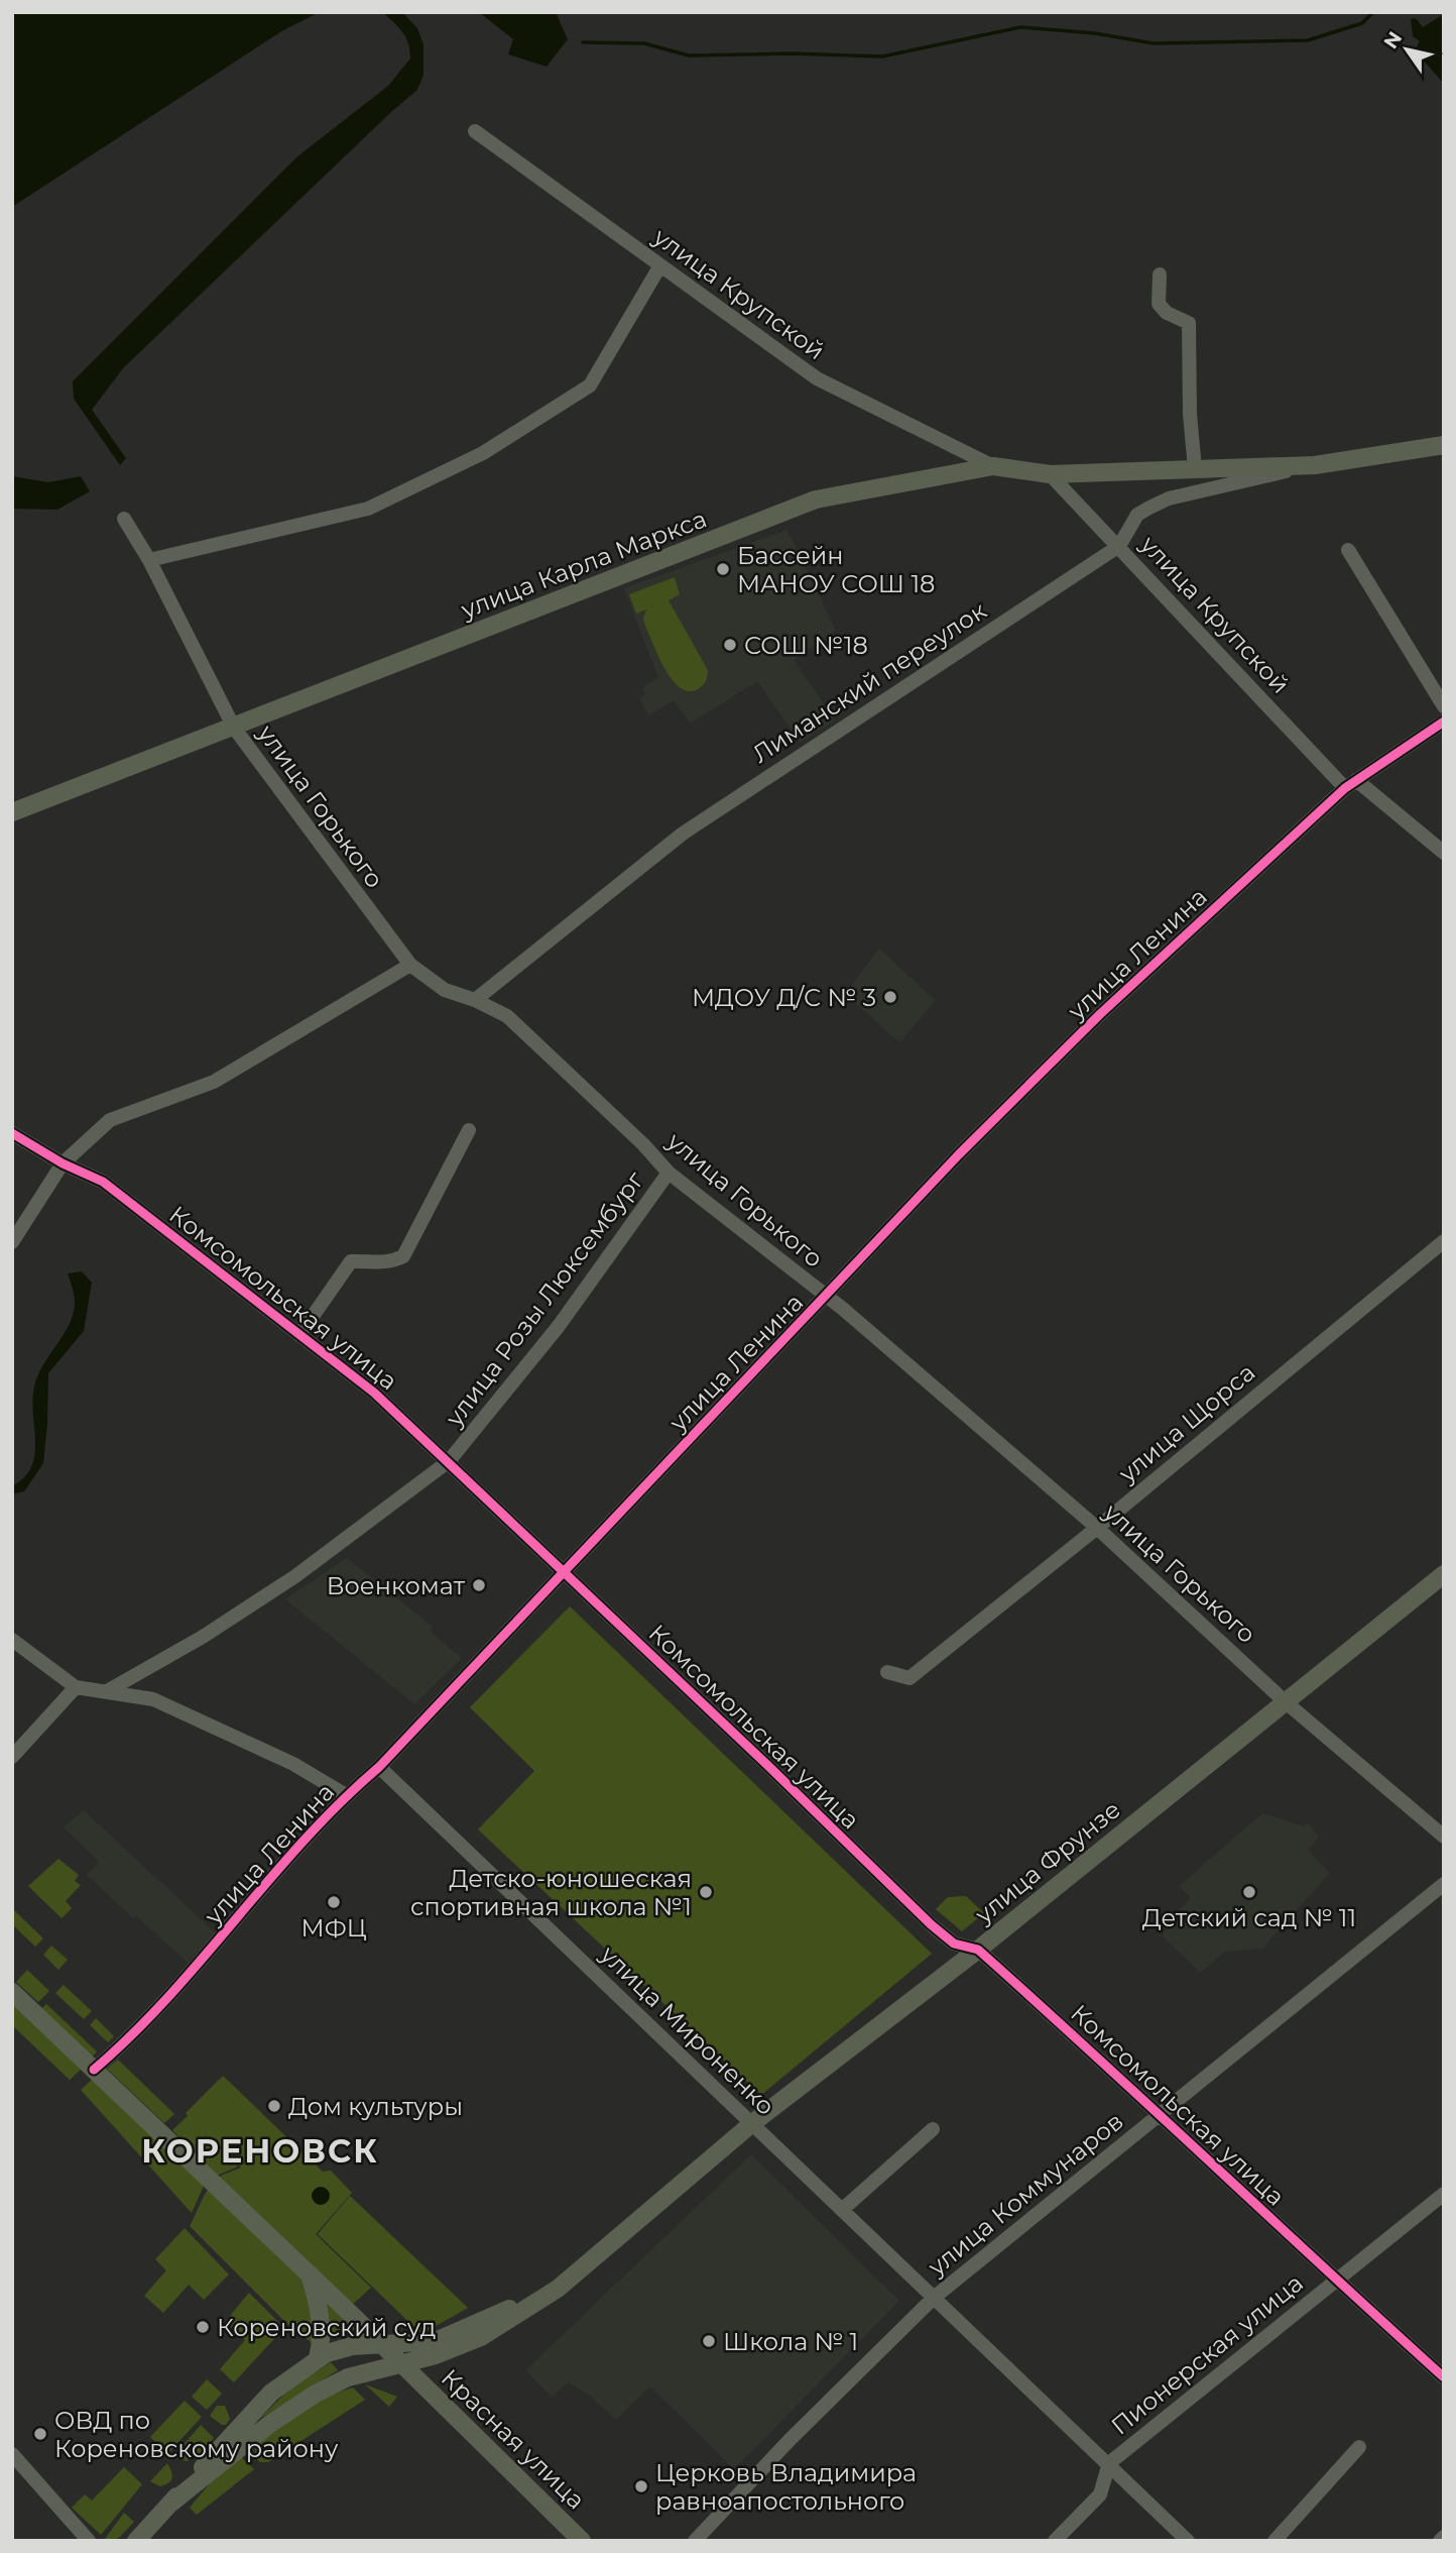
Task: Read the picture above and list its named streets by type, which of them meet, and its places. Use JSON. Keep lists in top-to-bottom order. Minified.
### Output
{"streets":{"main road":["улица Карла Маркса","улица Фрунзе","Красная улица"],"street":["улица Крупской","Лиманский переулок","улица Горького","улица Ленина","Комсомольская улица","улица Розы Люксембург","улица Щорса","улица Мироненко","улица Коммунаров","Пионерская улица"]},"crossings":[["улица Крупской","улица Карла Маркса"],["улица Крупской","Лиманский переулок"],["улица Крупской","улица Ленина"],["улица Карла Маркса","Лиманский переулок"],["улица Карла Маркса","улица Горького"],["Лиманский переулок","улица Горького"],["улица Горького","улица Ленина"],["улица Горького","улица Розы Люксембург"],["улица Горького","улица Щорса"],["улица Горького","улица Фрунзе"],["улица Ленина","Комсомольская улица"],["улица Ленина","улица Мироненко"],["улица Ленина","Красная улица"],["Комсомольская улица","улица Розы Люксембург"],["Комсомольская улица","улица Фрунзе"],["Комсомольская улица","улица Коммунаров"],["Комсомольская улица","Пионерская улица"],["улица Фрунзе","улица Мироненко"],["улица Фрунзе","Красная улица"],["улица Мироненко","улица Коммунаров"],["улица Мироненко","Пионерская улица"]],"districts":["КОРЕНОВСК"],"places":["Бассейн МАНОУ СОШ 18","СОШ №18","МДОУ Д/С № 3","Военкомат","Детско-юношеская спортивная школа №1","Детский сад № 11","МФЦ","Дом культуры","Кореновский суд","Школа № 1","ОВД по Кореновскому району","Церковь Владимира равноапостольного"],"north":"top left"}
